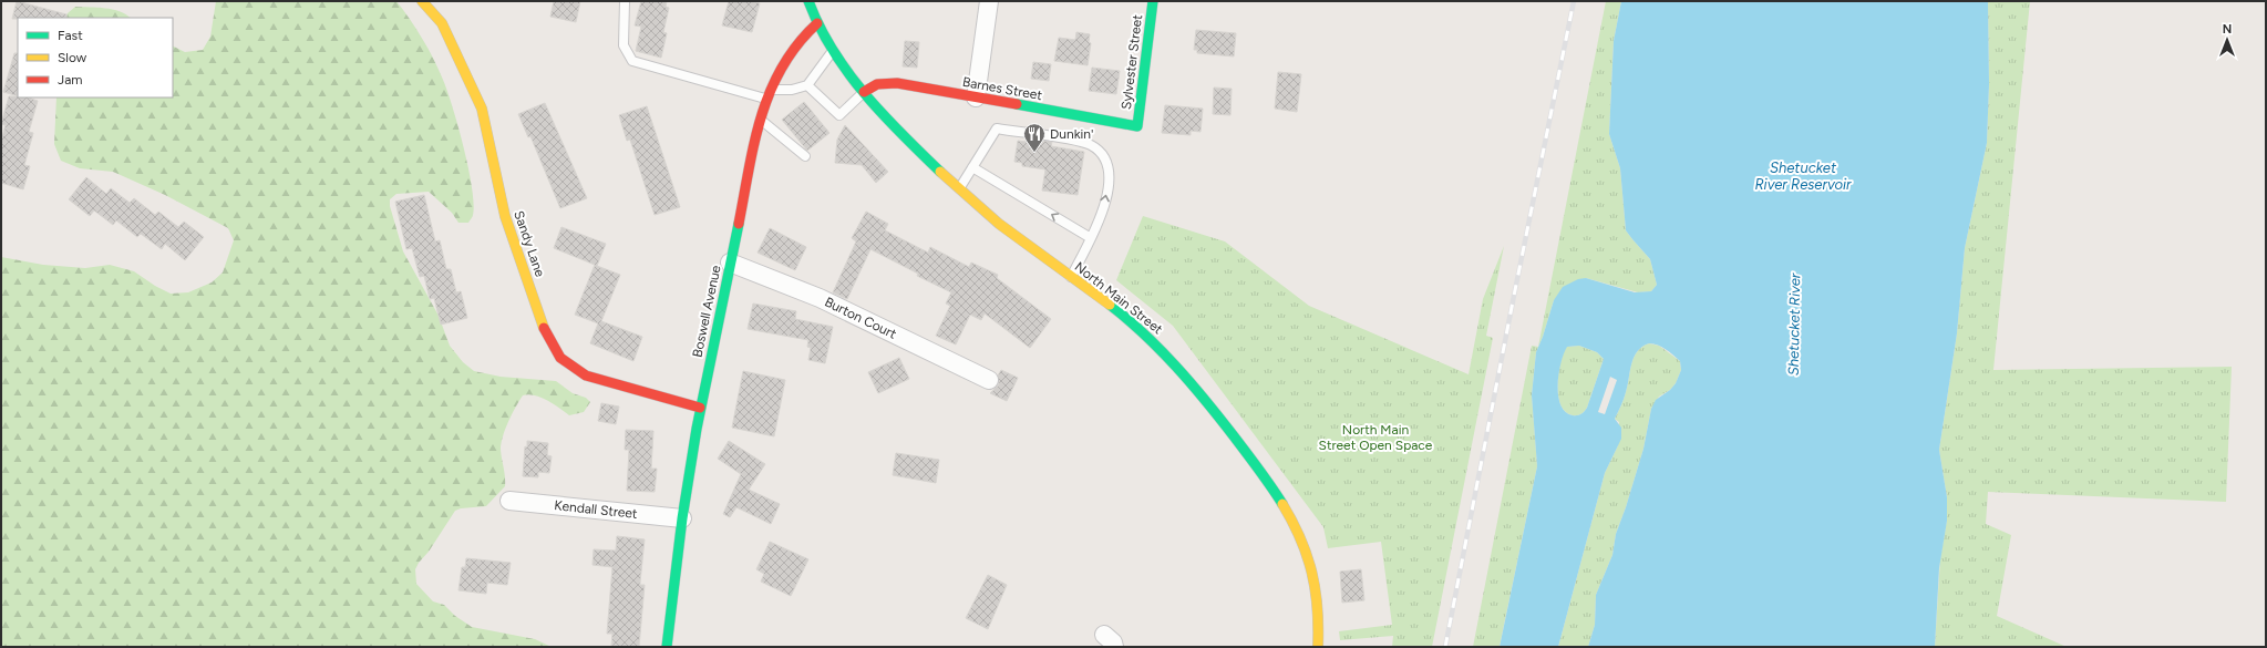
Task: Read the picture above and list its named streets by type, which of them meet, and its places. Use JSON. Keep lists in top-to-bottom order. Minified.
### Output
{"streets":{"street":["Sylvester Street","Barnes Street","Sandy Lane","North Main Street","Boswell Avenue","Burton Court","Kendall Street"]},"crossings":[["Sylvester Street","Barnes Street"],["Barnes Street","North Main Street"],["Sandy Lane","Boswell Avenue"],["North Main Street","Boswell Avenue"],["Boswell Avenue","Burton Court"],["Boswell Avenue","Kendall Street"]],"water":["Shetucket River Reservoir","Shetucket River"],"parks":["North Main Street Open Space"],"places":{"restaurant":["Dunkin'"]},"legend":["Fast","Slow","Jam"],"north":"top"}
